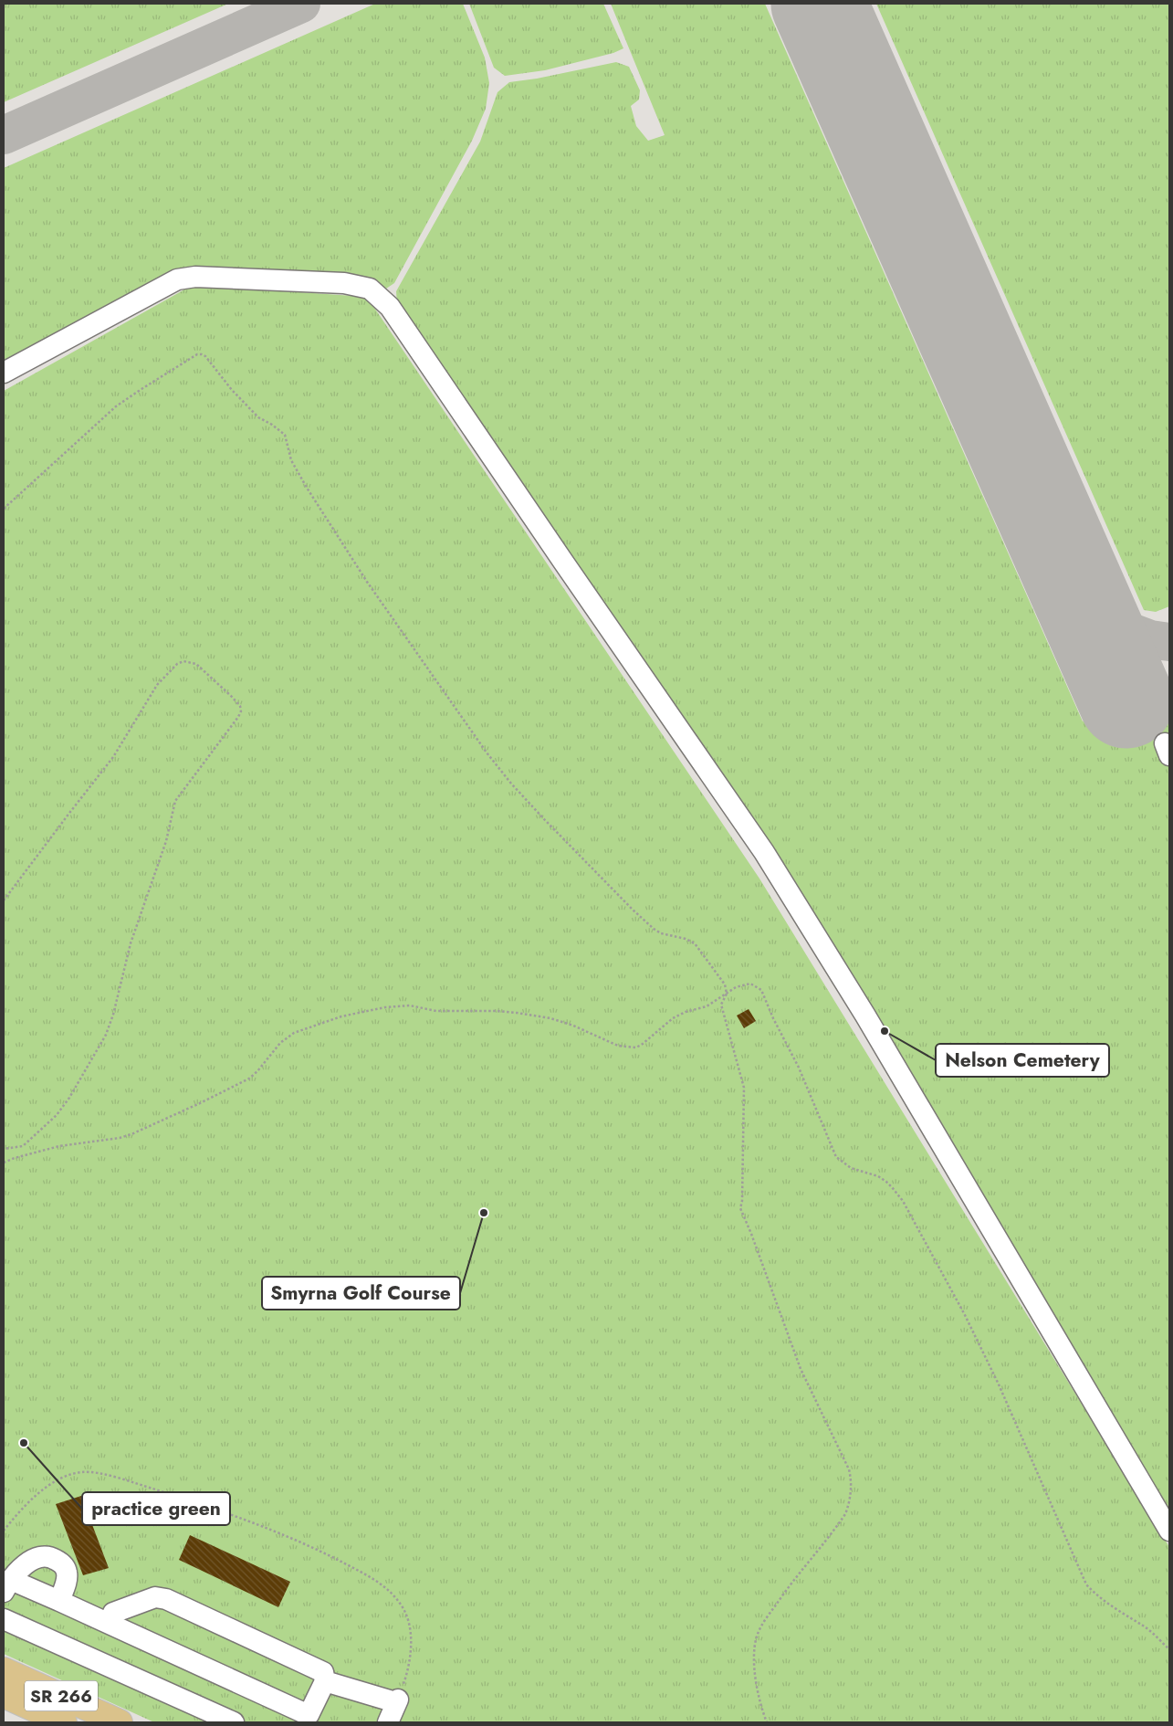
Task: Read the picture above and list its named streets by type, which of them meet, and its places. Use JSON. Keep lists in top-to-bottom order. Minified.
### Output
{"streets":{"main road":["SR 266"]},"places":["Nelson Cemetery","Smyrna Golf Course","practice green"]}
